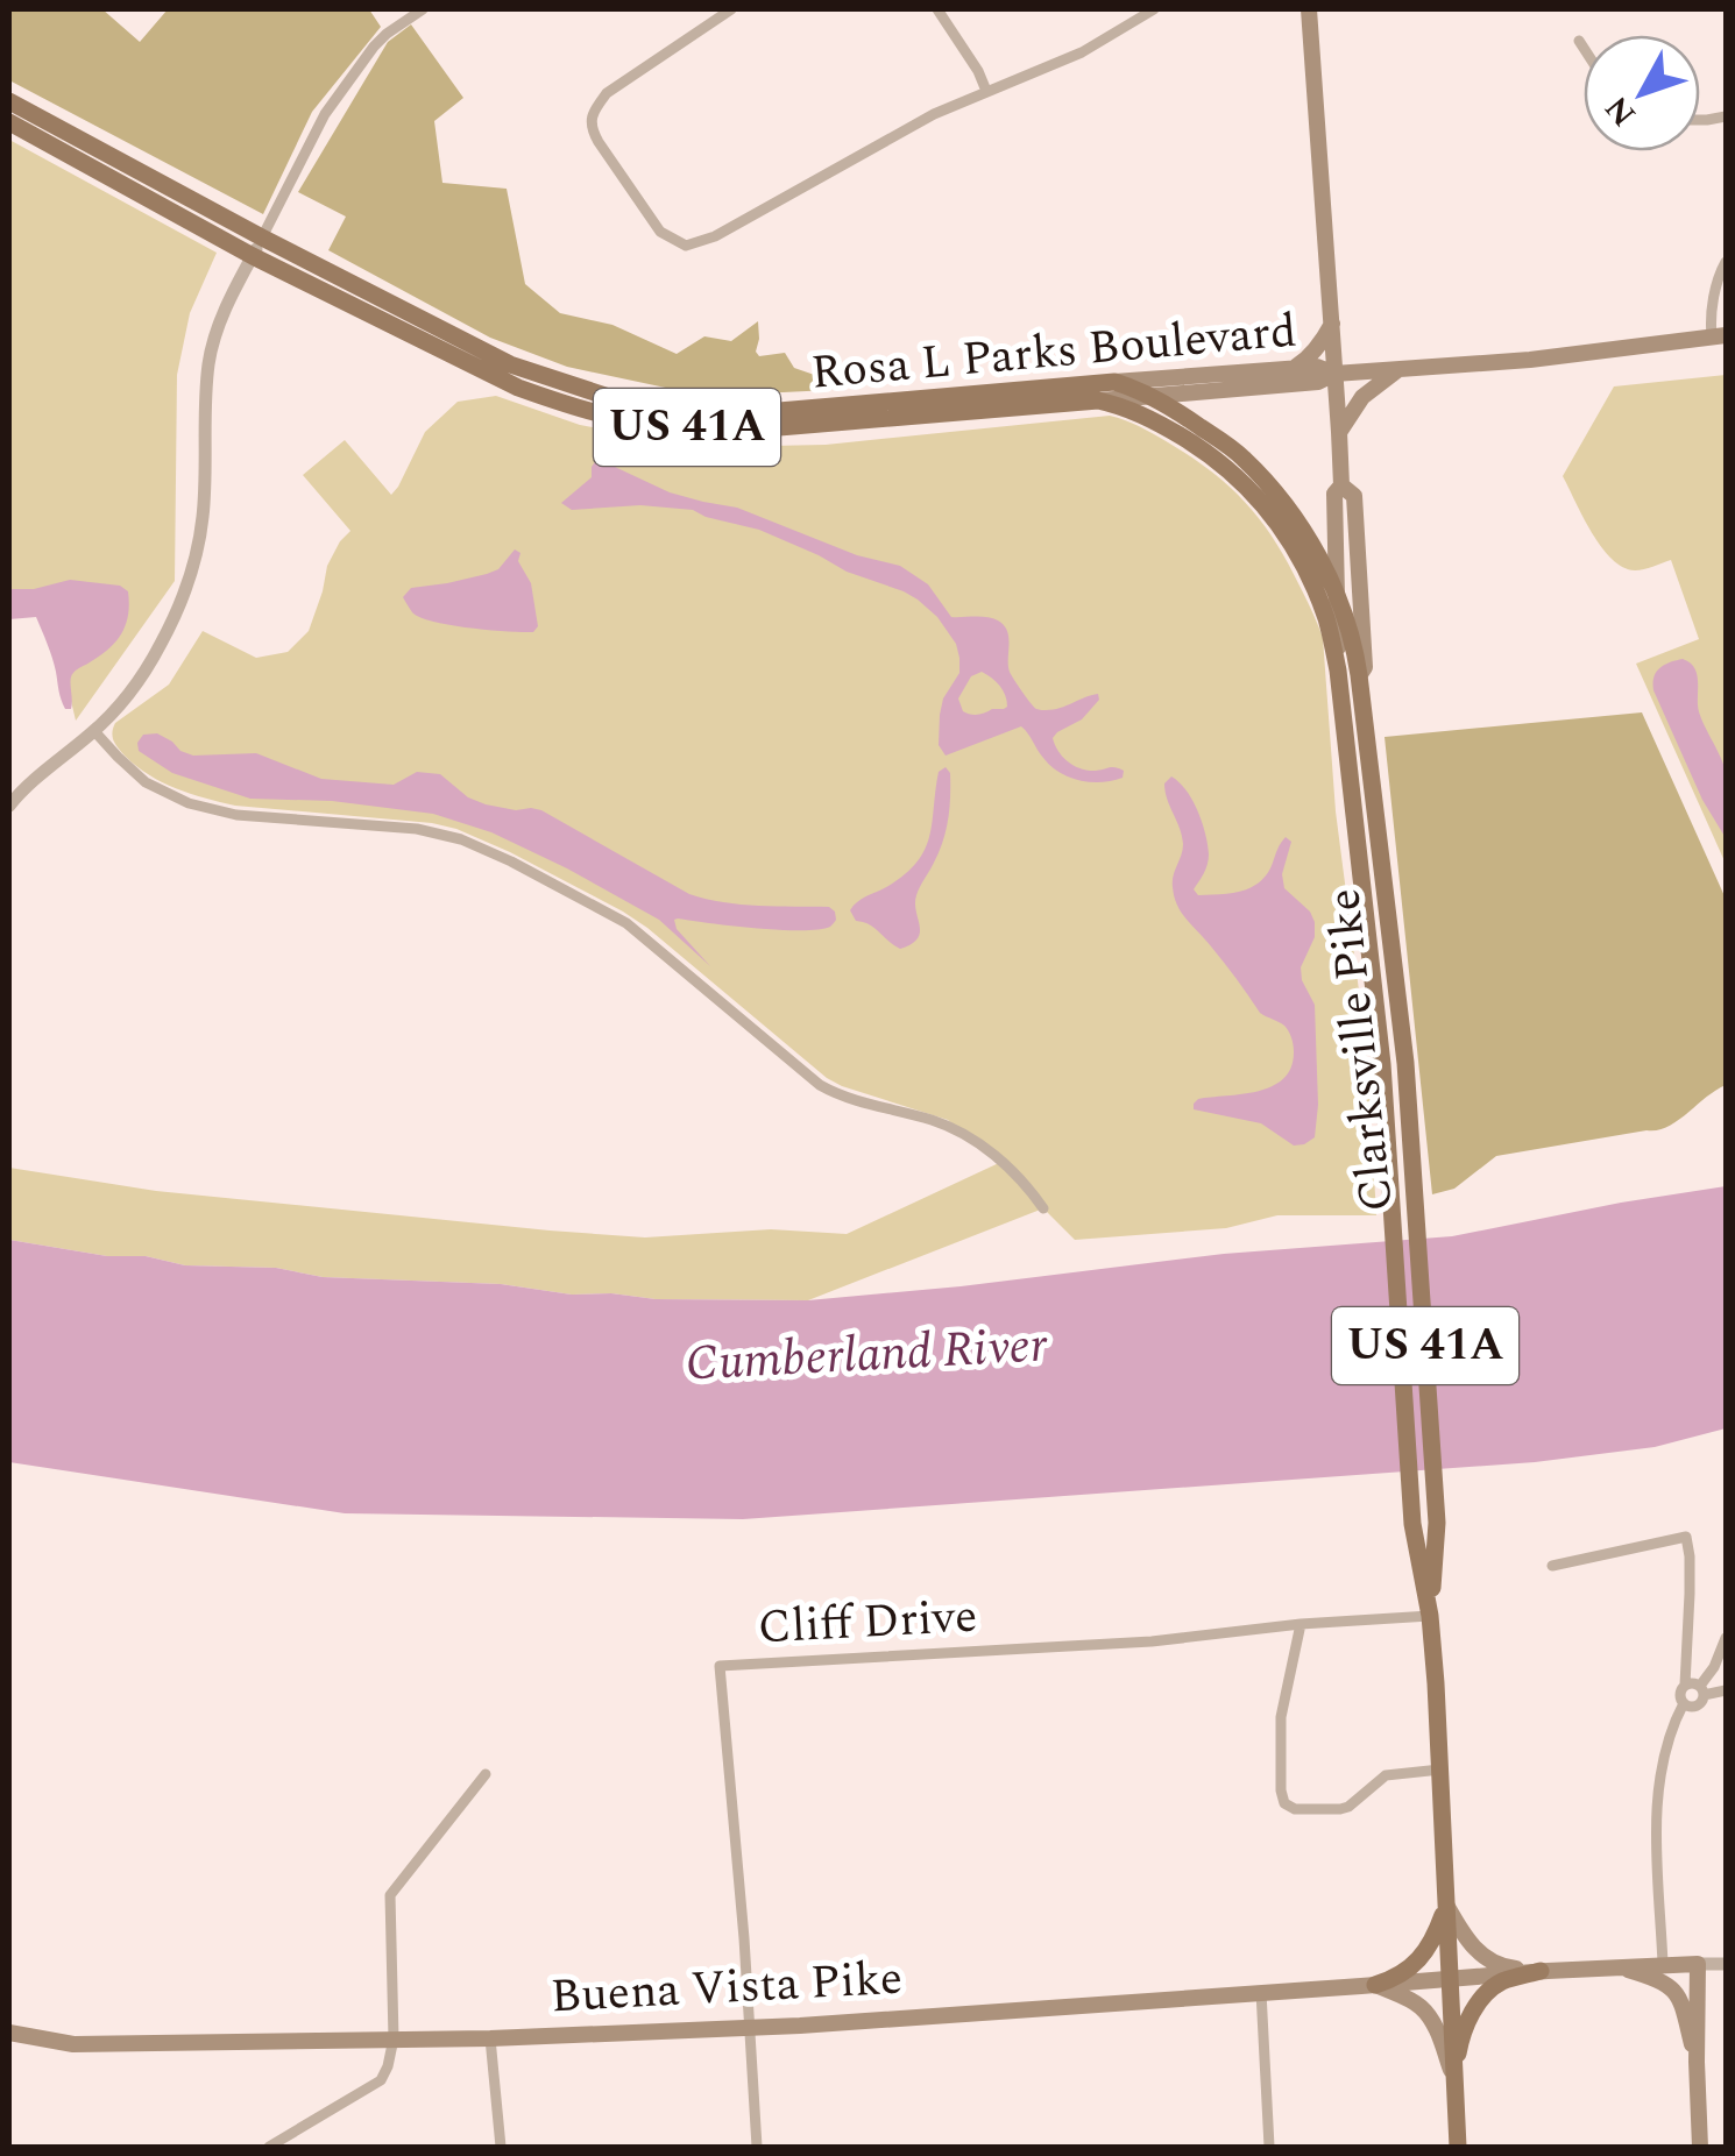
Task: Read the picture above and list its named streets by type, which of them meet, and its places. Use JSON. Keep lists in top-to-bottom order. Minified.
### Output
{"streets":{"main road":["Rosa L Parks Boulevard","US 41A","Clarksville Pike","Buena Vista Pike"],"street":["Cliff Drive"]},"crossings":[["Rosa L Parks Boulevard","US 41A"],["Rosa L Parks Boulevard","Clarksville Pike"],["US 41A","Clarksville Pike"],["Clarksville Pike","Cliff Drive"],["Clarksville Pike","Buena Vista Pike"],["Cliff Drive","Buena Vista Pike"]],"water":["Cumberland River"],"north":"bottom left"}
